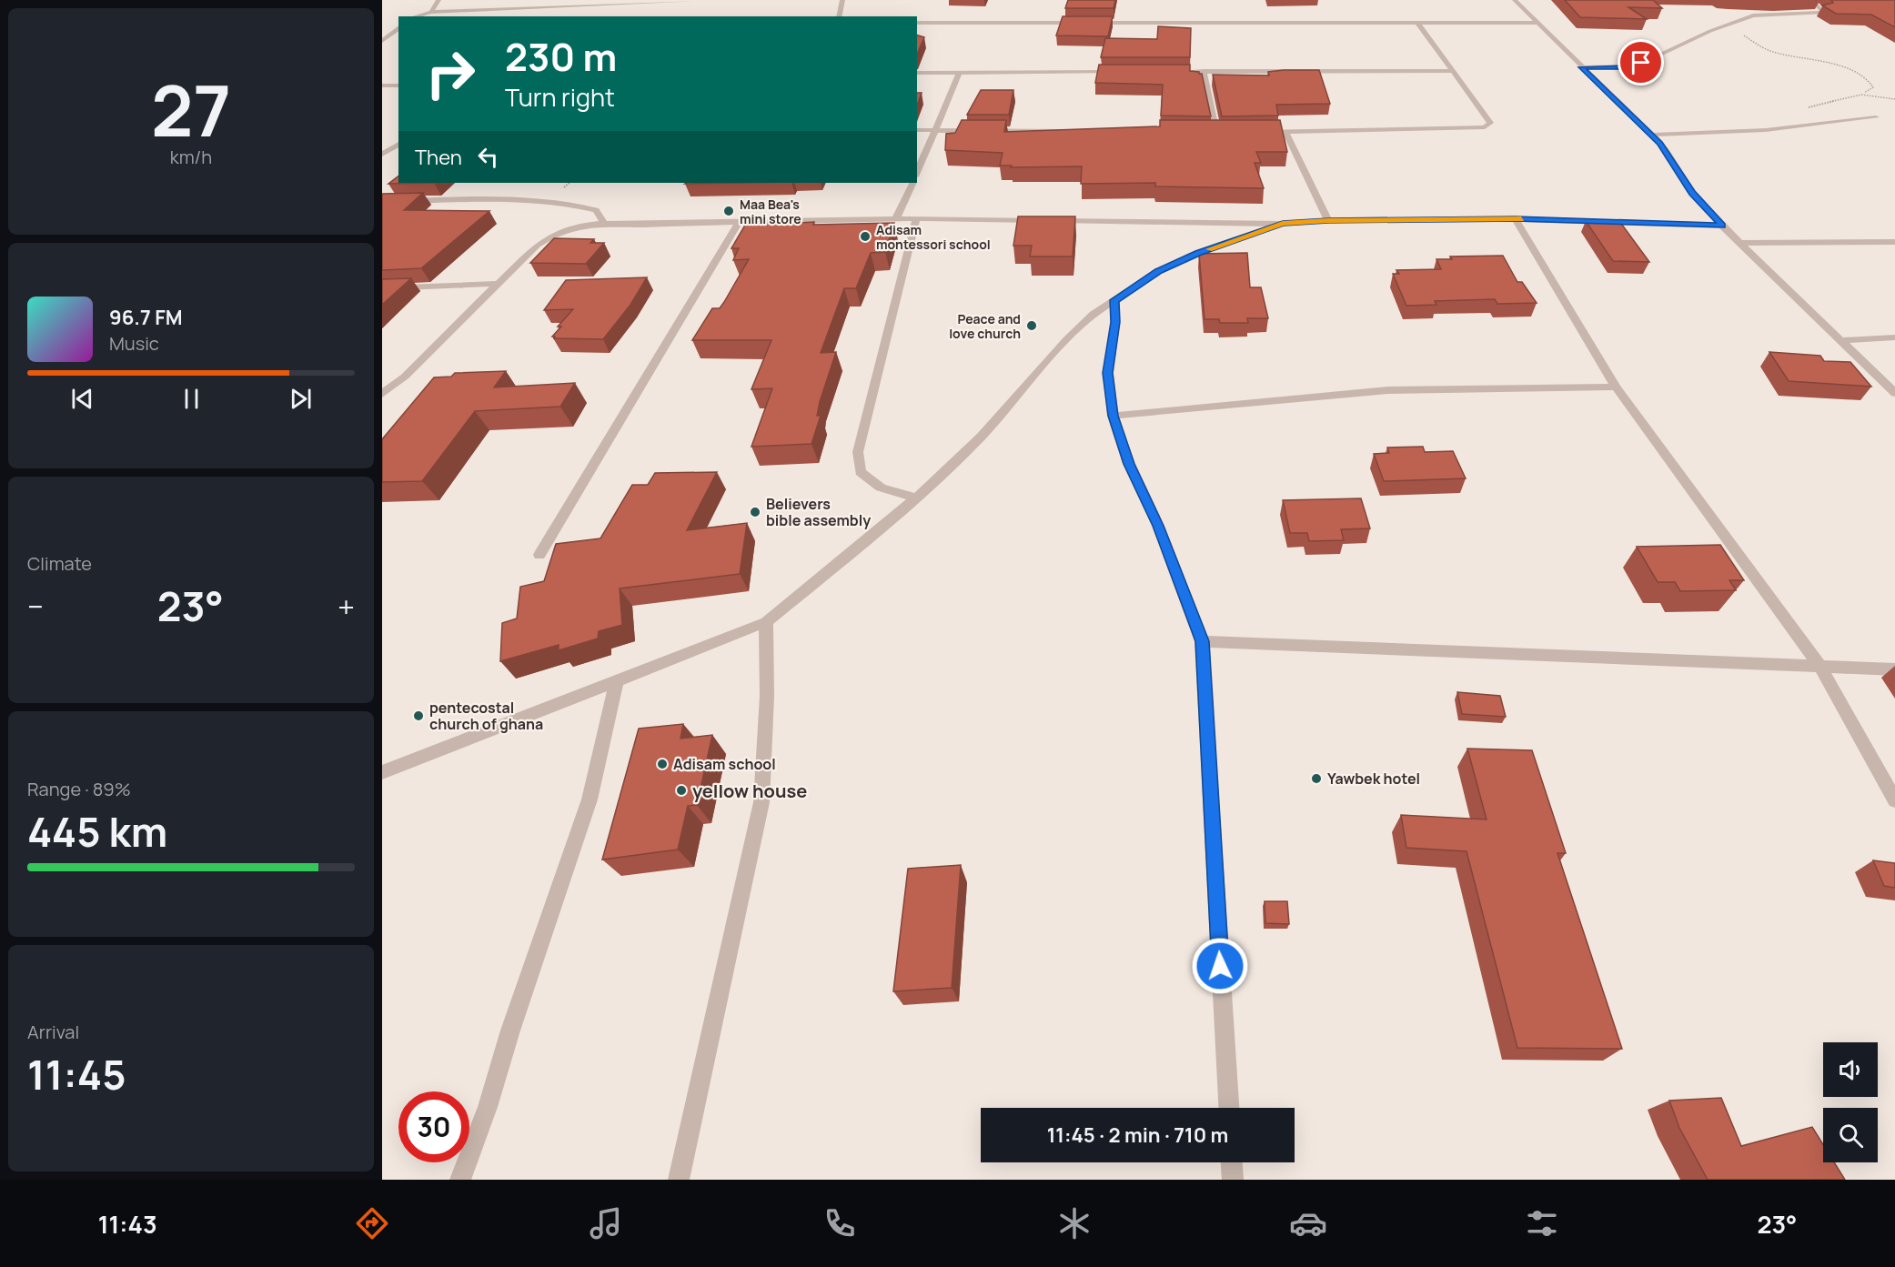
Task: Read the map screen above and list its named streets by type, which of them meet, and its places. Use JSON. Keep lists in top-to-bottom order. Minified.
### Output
{"places":["Maa Bea's mini store","Adisam montessori school","Peace and love church","Believers bible assembly","pentecostal church of ghana","Adisam school","Yawbek hotel","yellow house"],"page":{"tile":[["27","km/h"],"Climate",["Range · 89%","445 km"],["Arrival","11:45"]],"turn":["230 m","Turn right"],"then":"Then","song":["96.7 FM","Music"],"heat":["−","23°","+"],"limit":"30","trip":"11:45 · 2 min · 710 m","tabs":["11:43","23°"]}}
